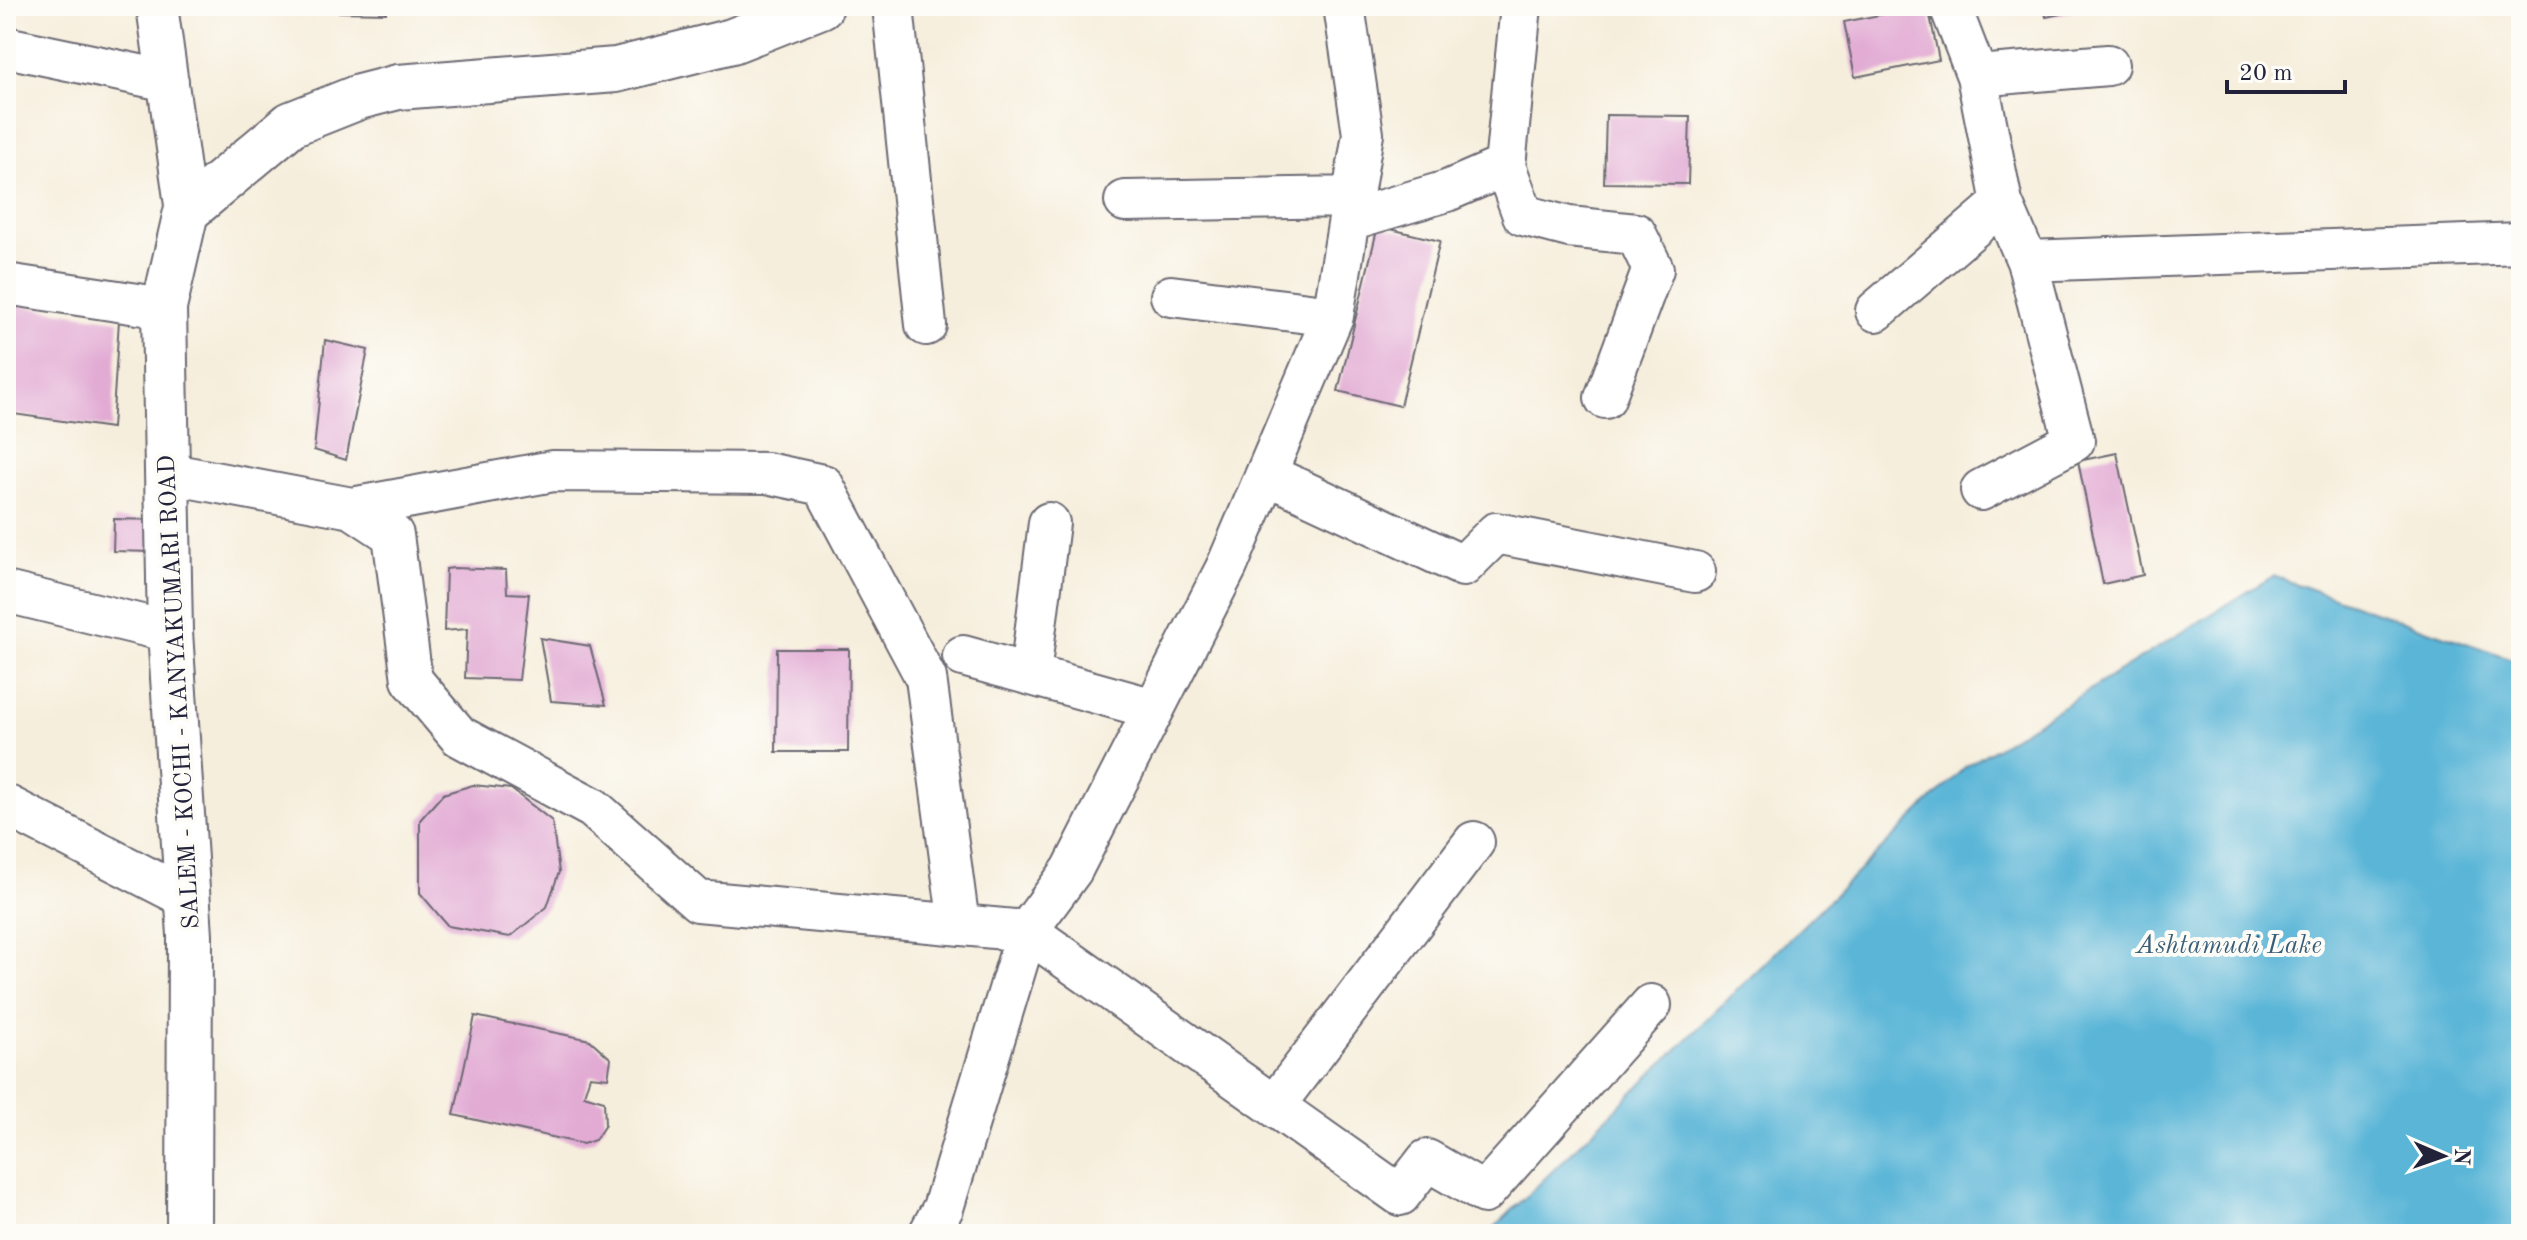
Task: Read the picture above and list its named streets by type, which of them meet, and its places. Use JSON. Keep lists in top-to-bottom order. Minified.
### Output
{"streets":{"main road":["SALEM - KOCHI - KANYAKUMARI ROAD"]},"water":["Ashtamudi Lake"],"scale_bar":"20 m","north":"right"}
